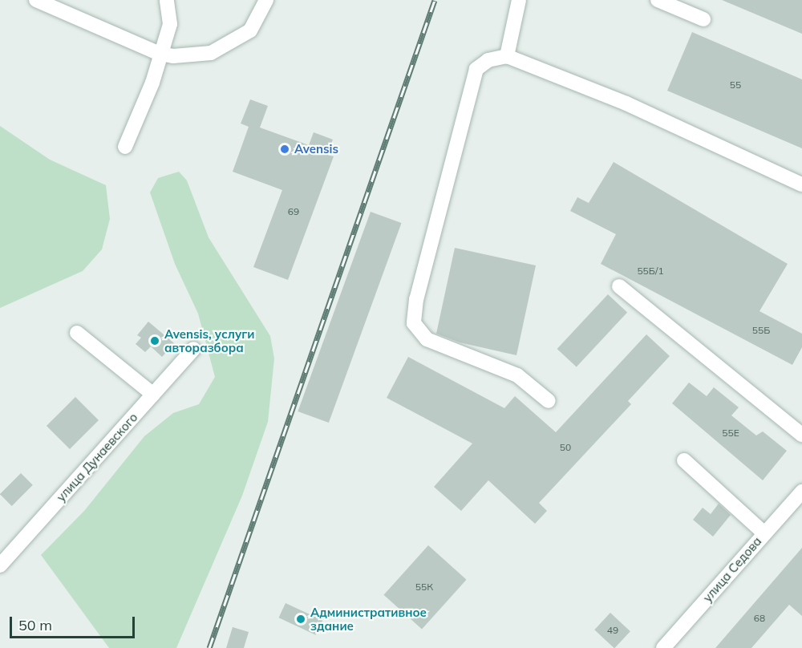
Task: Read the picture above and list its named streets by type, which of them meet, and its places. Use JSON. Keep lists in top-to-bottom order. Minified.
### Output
{"streets":{"street":["улица Дунаевского","улица Седова"]},"places":["Avensis","Avensis, услуги авторазбора","Административное здание"],"house_numbers":["55","69","55Б/1","55Б","55Е","50","55К","68","49"],"scale_bar":"50 m"}
